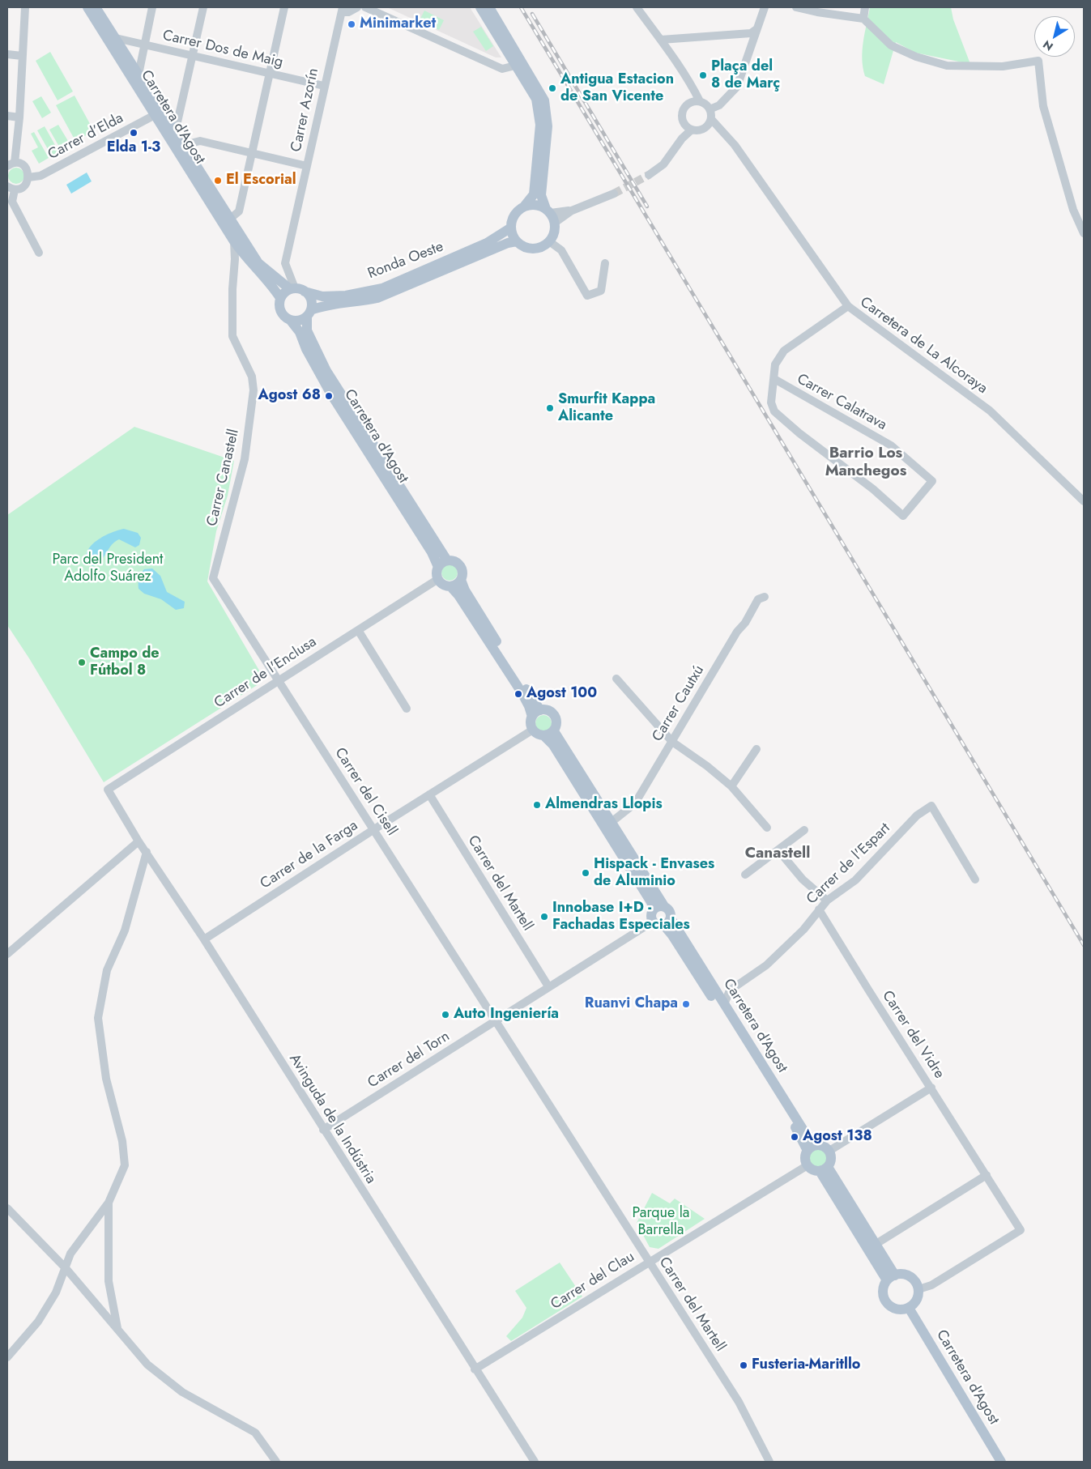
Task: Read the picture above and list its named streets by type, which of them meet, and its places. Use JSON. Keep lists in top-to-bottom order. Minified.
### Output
{"streets":{"main road":["Carretera d'Agost","Ronda Oeste"],"street":["Carrer Dos de Maig","Carrer Azorín","Carrer d’Elda","Carretera de La Alcoraya","Carrer Calatrava","Carrer Canastell","Carrer de l'Enclusa","Carrer Cautxú","Carrer del Cisell","Carrer de la Farga","Carrer de l'Espart","Carrer del Martell","Carrer del Vidre","Carrer del Torn","Avinguda de la Indústria","Carrer del Clau"]},"crossings":[["Carrer Dos de Maig","Carrer Azorín"],["Carrer Dos de Maig","Carretera d'Agost"],["Carrer Azorín","Carretera d'Agost"],["Carrer Azorín","Ronda Oeste"],["Carretera d'Agost","Carrer d’Elda"],["Carretera d'Agost","Ronda Oeste"],["Carretera d'Agost","Carrer Canastell"],["Carretera d'Agost","Carrer de l'Enclusa"],["Carretera d'Agost","Carrer del Vidre"],["Carretera d'Agost","Carrer del Torn"],["Carretera d'Agost","Carrer del Clau"],["Carrer Canastell","Carrer del Cisell"],["Carrer de l'Enclusa","Carrer del Cisell"],["Carrer de l'Enclusa","Avinguda de la Indústria"],["Carrer del Cisell","Carrer de la Farga"],["Carrer del Cisell","Carrer del Martell"],["Carrer del Cisell","Carrer del Torn"],["Carrer de la Farga","Carrer del Martell"],["Carrer de la Farga","Avinguda de la Indústria"],["Carrer de l'Espart","Carrer del Vidre"],["Carrer del Martell","Carrer del Torn"],["Carrer del Martell","Carrer del Clau"],["Carrer del Torn","Avinguda de la Indústria"],["Avinguda de la Indústria","Carrer del Clau"]],"districts":["Barrio Los Manchegos","Canastell"],"parks":["Parc del President Adolfo Suárez","Parque la Barrella"],"places":["Minimarket","Plaça del 8 de Març","Antigua Estacion de San Vicente","Elda 1-3","El Escorial","Agost 68","Smurfit Kappa Alicante","Campo de Fútbol 8","Agost 100","Almendras Llopis","Hispack - Envases de Aluminio","Innobase I+D - Fachadas Especiales","Ruanvi Chapa","Auto Ingeniería","Agost 138","Fusteria-Maritllo"],"north":"bottom left"}
